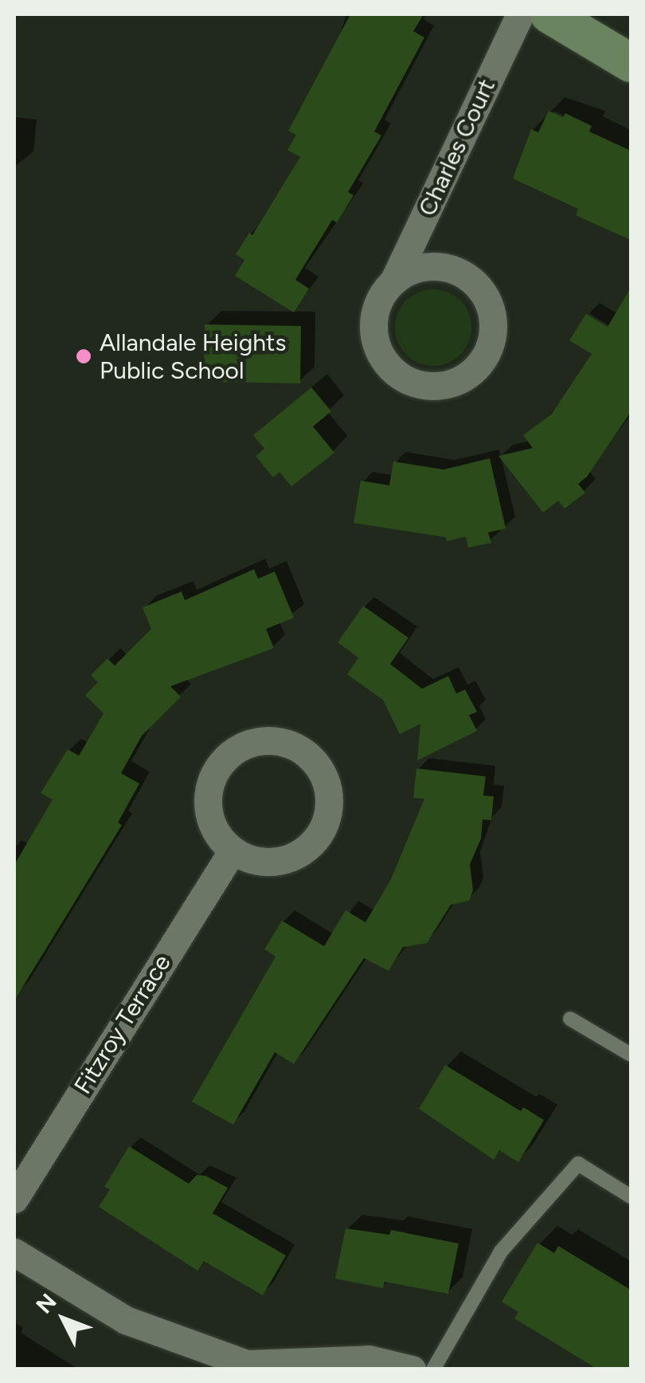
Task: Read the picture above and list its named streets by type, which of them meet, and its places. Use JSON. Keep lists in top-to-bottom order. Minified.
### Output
{"streets":{"street":["Charles Court","Fitzroy Terrace"]},"places":["Allandale Heights Public School"],"north":"top left"}
